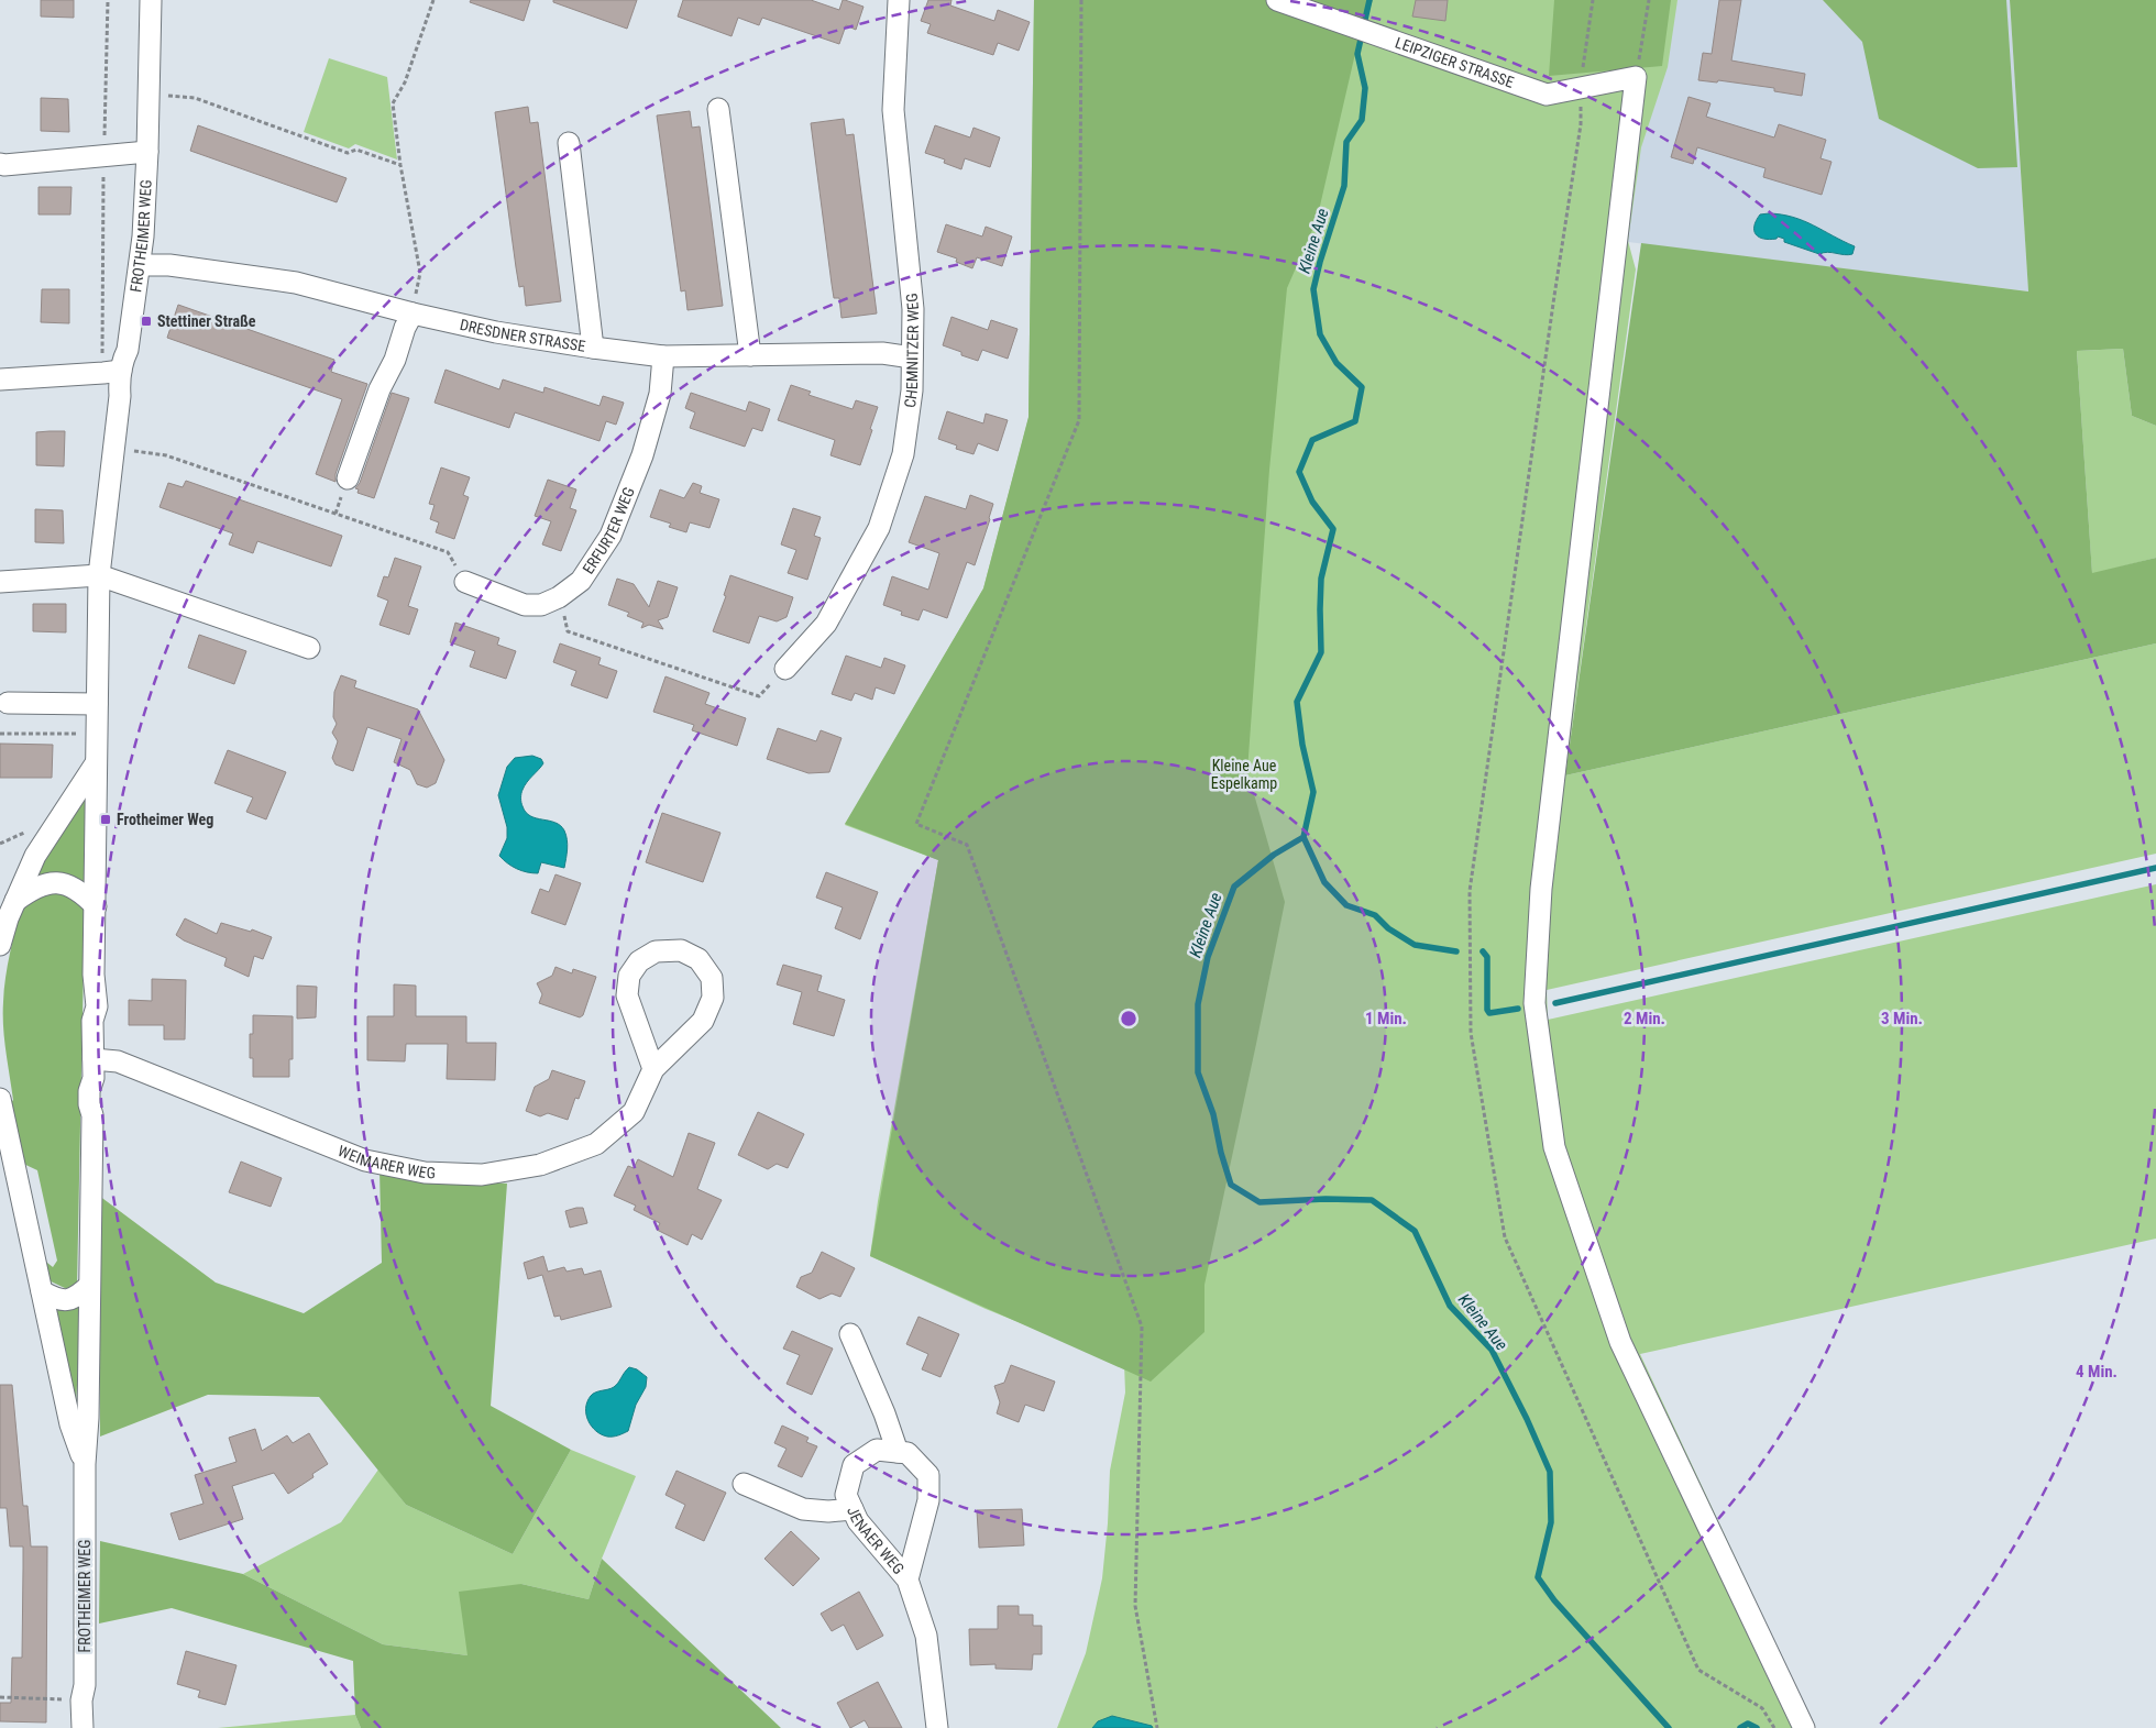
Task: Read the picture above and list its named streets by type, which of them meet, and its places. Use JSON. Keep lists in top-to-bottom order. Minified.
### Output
{"streets":{"street":["LEIPZIGER STRASSE","FROTHEIMER WEG","DRESDNER STRASSE","CHEMNITZER WEG","ERFURTER WEG","WEIMARER WEG","JENAER WEG"]},"crossings":[["FROTHEIMER WEG","DRESDNER STRASSE"],["FROTHEIMER WEG","WEIMARER WEG"],["DRESDNER STRASSE","CHEMNITZER WEG"],["DRESDNER STRASSE","ERFURTER WEG"]],"water":["Kleine Aue"],"parks":["Kleine Aue Espelkamp"],"places":{"transit":["Stettiner Straße","Frotheimer Weg"]},"rings":["1 Min.","2 Min.","3 Min.","4 Min."]}
